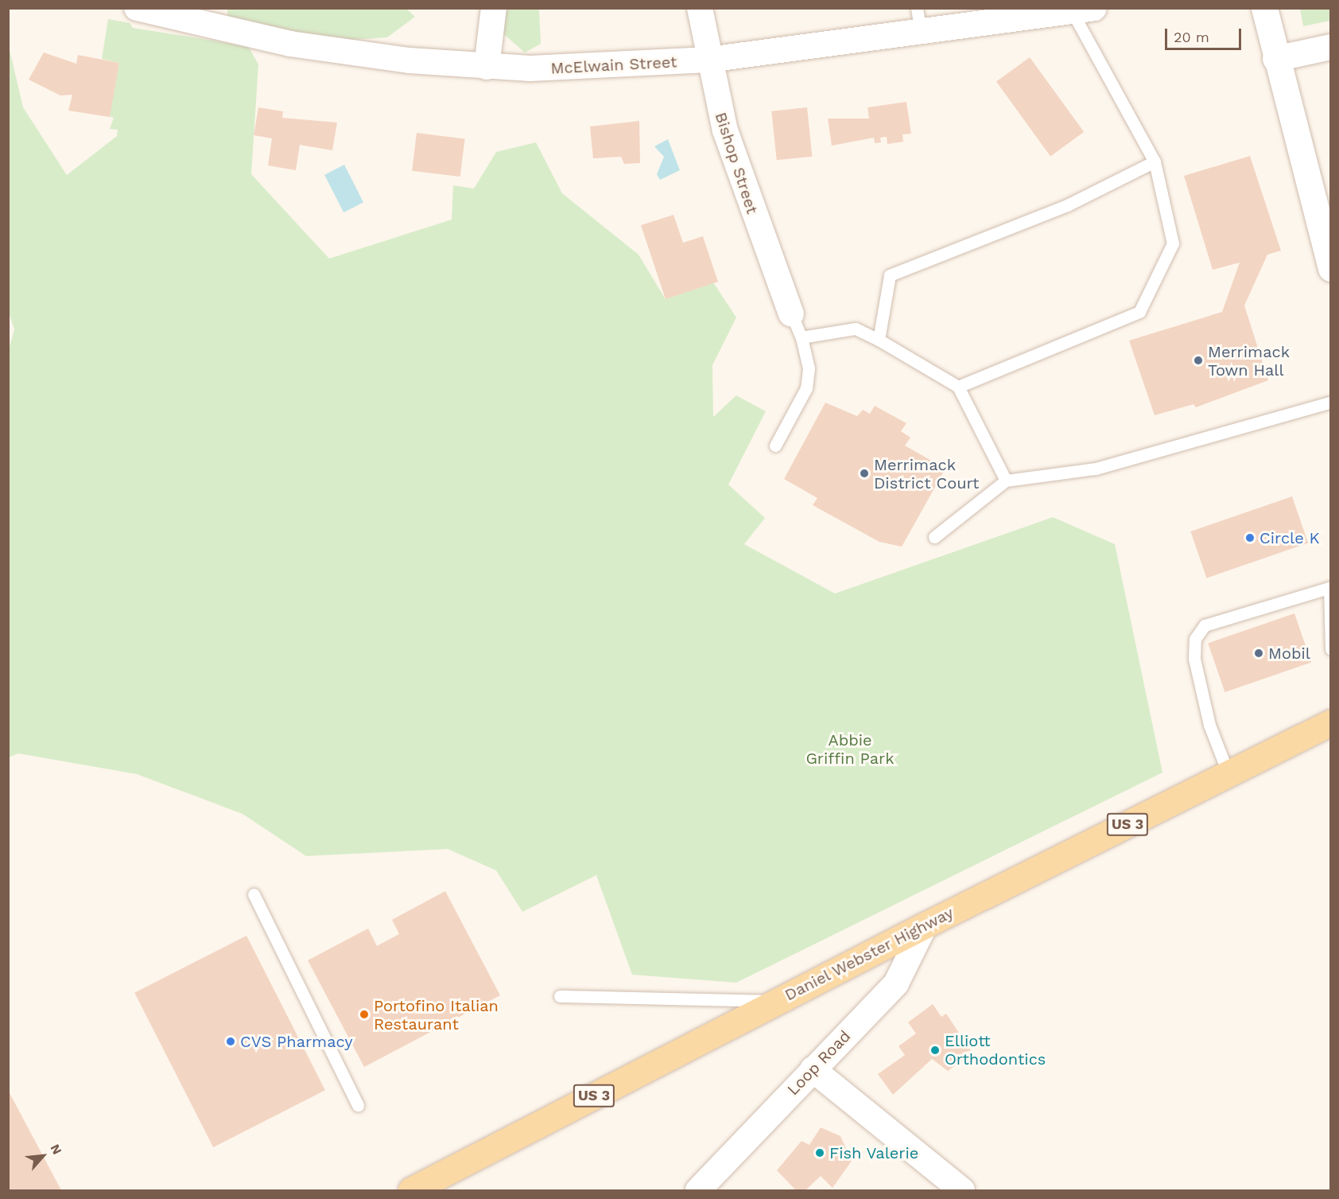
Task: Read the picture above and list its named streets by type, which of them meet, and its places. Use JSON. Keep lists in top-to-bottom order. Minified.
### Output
{"streets":{"main road":["US 3","Daniel Webster Highway"],"street":["McElwain Street","Bishop Street","Loop Road"]},"crossings":[["McElwain Street","Bishop Street"],["Daniel Webster Highway","Loop Road"]],"parks":["Abbie Griffin Park"],"places":["Merrimack Town Hall","Merrimack District Court","Circle K","Mobil","Portofino Italian Restaurant","CVS Pharmacy","Elliott Orthodontics","Fish Valerie"],"scale_bar":"20 m","north":"top right"}
